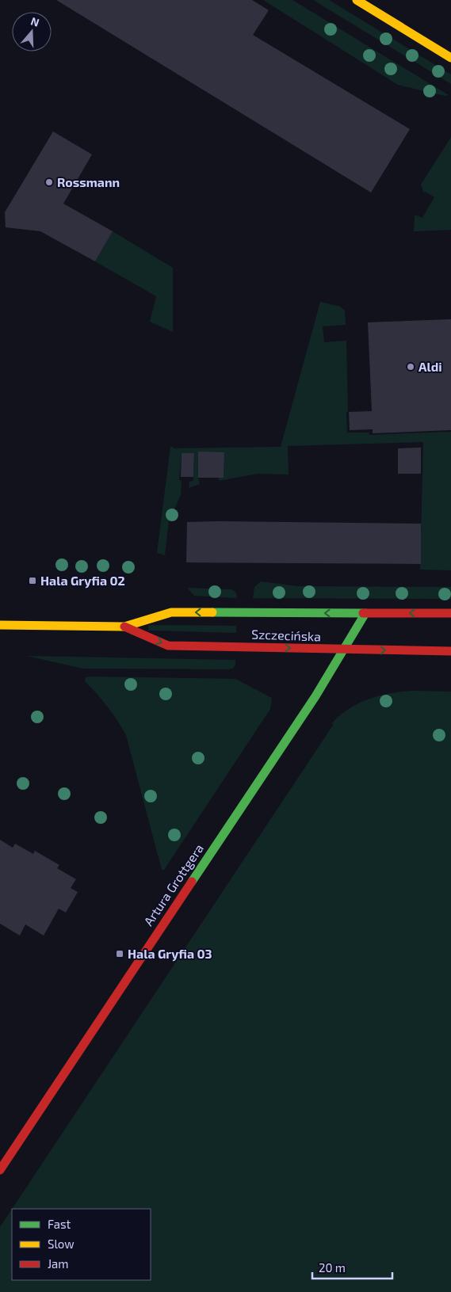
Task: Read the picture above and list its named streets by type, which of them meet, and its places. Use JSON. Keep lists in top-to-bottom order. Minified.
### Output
{"streets":{"street":["Szczecińska","Artura Grottgera"]},"crossings":[["Szczecińska","Artura Grottgera"]],"places":{"other":["Rossmann","Aldi"],"transit":["Hala Gryfia 02","Hala Gryfia 03"]},"legend":["Fast","Slow","Jam"],"scale_bar":"20 m","north":"top"}
